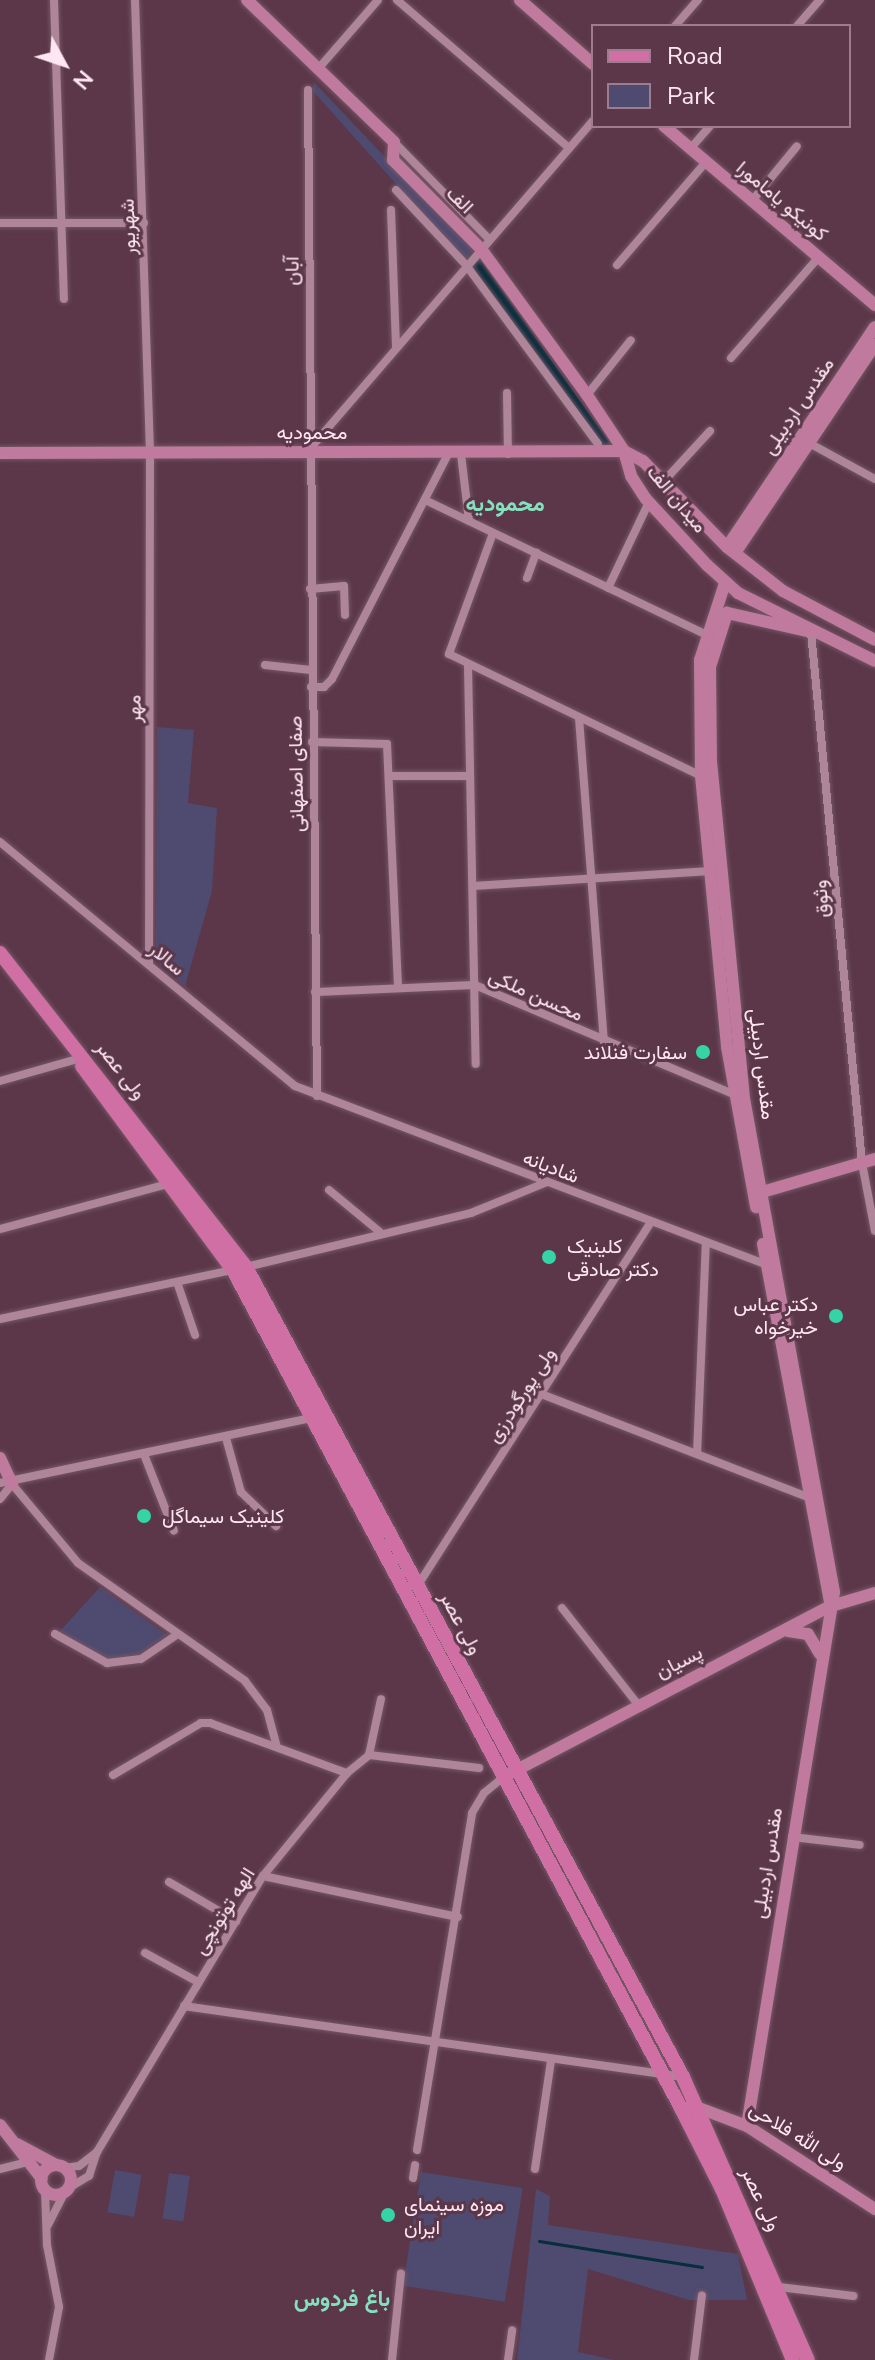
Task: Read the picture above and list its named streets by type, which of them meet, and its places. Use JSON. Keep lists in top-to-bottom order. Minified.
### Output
{"streets":{"main road":["الف","کونیکو یامامورا","مقدس اردبیلی","محمودیه","میدان الف","ولی عصر","پسیان","ولی‌ الله فلاحی"],"street":["شهریور","آبان","مهر","صفای اصفهانی","وثوق","سالار","محسن ملکی","شادیانه","ولی پورگودرزی","الهه توتونچی"]},"crossings":[["الف","محمودیه"],["الف","میدان الف"],["شهریور","محمودیه"],["شهریور","مهر"],["آبان","محمودیه"],["آبان","صفای اصفهانی"],["مقدس اردبیلی","میدان الف"],["مقدس اردبیلی","وثوق"],["مقدس اردبیلی","محسن ملکی"],["مقدس اردبیلی","شادیانه"],["مقدس اردبیلی","پسیان"],["مقدس اردبیلی","ولی‌ الله فلاحی"],["محمودیه","میدان الف"],["محمودیه","مهر"],["محمودیه","صفای اصفهانی"],["مهر","سالار"],["صفای اصفهانی","سالار"],["صفای اصفهانی","محسن ملکی"],["صفای اصفهانی","شادیانه"],["سالار","شادیانه"],["ولی عصر","ولی پورگودرزی"],["ولی عصر","پسیان"],["ولی عصر","ولی‌ الله فلاحی"],["شادیانه","ولی پورگودرزی"]],"districts":["محمودیه","باغ فردوس"],"places":["سفارت فنلاند","کلینیک دکتر صادقی","دکتر عباس خیرخواه","کلینیک سیماگل","موزه سینمای ایران"],"legend":["Road","Park"],"north":"bottom right"}
